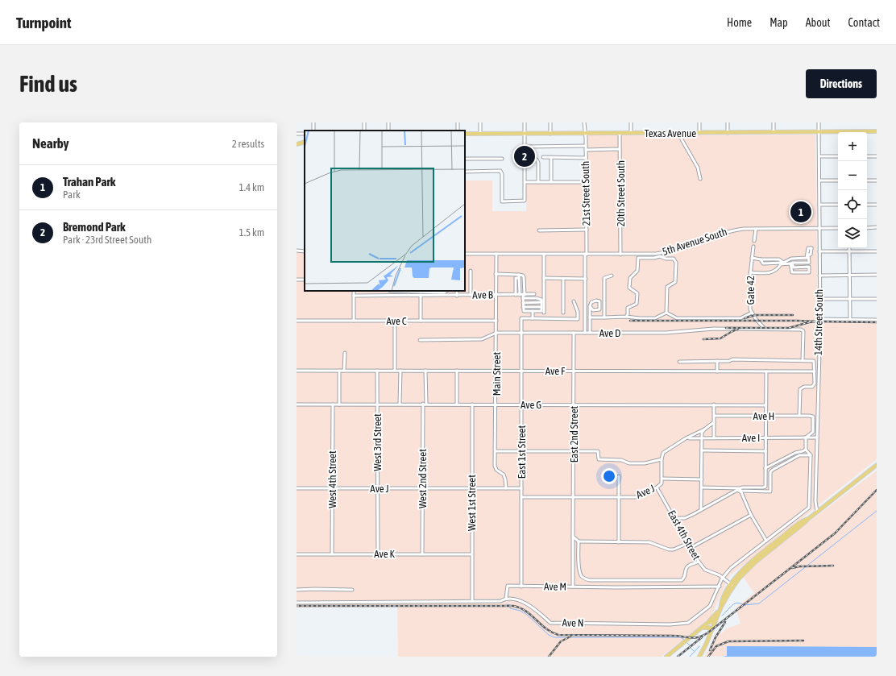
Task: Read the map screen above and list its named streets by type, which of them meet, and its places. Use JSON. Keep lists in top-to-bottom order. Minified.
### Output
{"streets":{"main road":["Texas Avenue"],"street":["21st Street South","20th Street South","5th Avenue South","Gate 42","Ave B","Ave C","14th Street South","Ave D","Ave F","Main Street","Ave G","Ave H","East 2nd Street","Ave I","West 3rd Street","East 1st Street","West 2nd Street","West 4th Street","Ave J","West 1st Street","East 4th Street","Ave K","Ave M","Ave N"]},"crossings":[["Texas Avenue","21st Street South"],["Texas Avenue","20th Street South"],["Texas Avenue","14th Street South"],["21st Street South","5th Avenue South"],["21st Street South","Ave D"],["20th Street South","5th Avenue South"],["5th Avenue South","14th Street South"],["5th Avenue South","Main Street"],["Gate 42","Ave D"],["Ave B","Main Street"],["Ave C","Main Street"],["14th Street South","Ave I"],["Ave D","Main Street"],["Ave D","East 2nd Street"],["Ave D","East 1st Street"],["Ave F","Main Street"],["Ave F","East 2nd Street"],["Ave F","West 3rd Street"],["Ave F","East 1st Street"],["Ave F","West 2nd Street"],["Main Street","Ave G"],["Main Street","Ave J"],["Ave G","East 2nd Street"],["Ave G","West 3rd Street"],["Ave G","East 1st Street"],["Ave G","West 2nd Street"],["Ave G","West 4th Street"],["Ave G","West 1st Street"],["Ave H","Ave I"],["East 2nd Street","Ave J"],["East 2nd Street","Ave M"],["West 3rd Street","Ave J"],["West 3rd Street","Ave K"],["East 1st Street","Ave J"],["East 1st Street","Ave M"],["West 2nd Street","Ave J"],["West 2nd Street","Ave K"],["West 4th Street","Ave J"],["West 4th Street","Ave K"],["Ave J","West 1st Street"],["Ave J","East 4th Street"],["West 1st Street","Ave K"],["West 1st Street","Ave N"],["East 4th Street","Ave N"],["Ave M","Ave N"]],"page":{"header":"Turnpoint","nav":["Home","Map","About","Contact"],"buttons":"Directions","title":"Find us","heading":["Nearby","2 results"],"map_buttons":["+","−"],"pins":["2","1"],"list":[{"mark":"1","name":"Trahan Park","note":"Park","value":"1.4 km"},{"mark":"2","name":"Bremond Park","note":"Park · 23rd Street South","value":"1.5 km"}]}}
